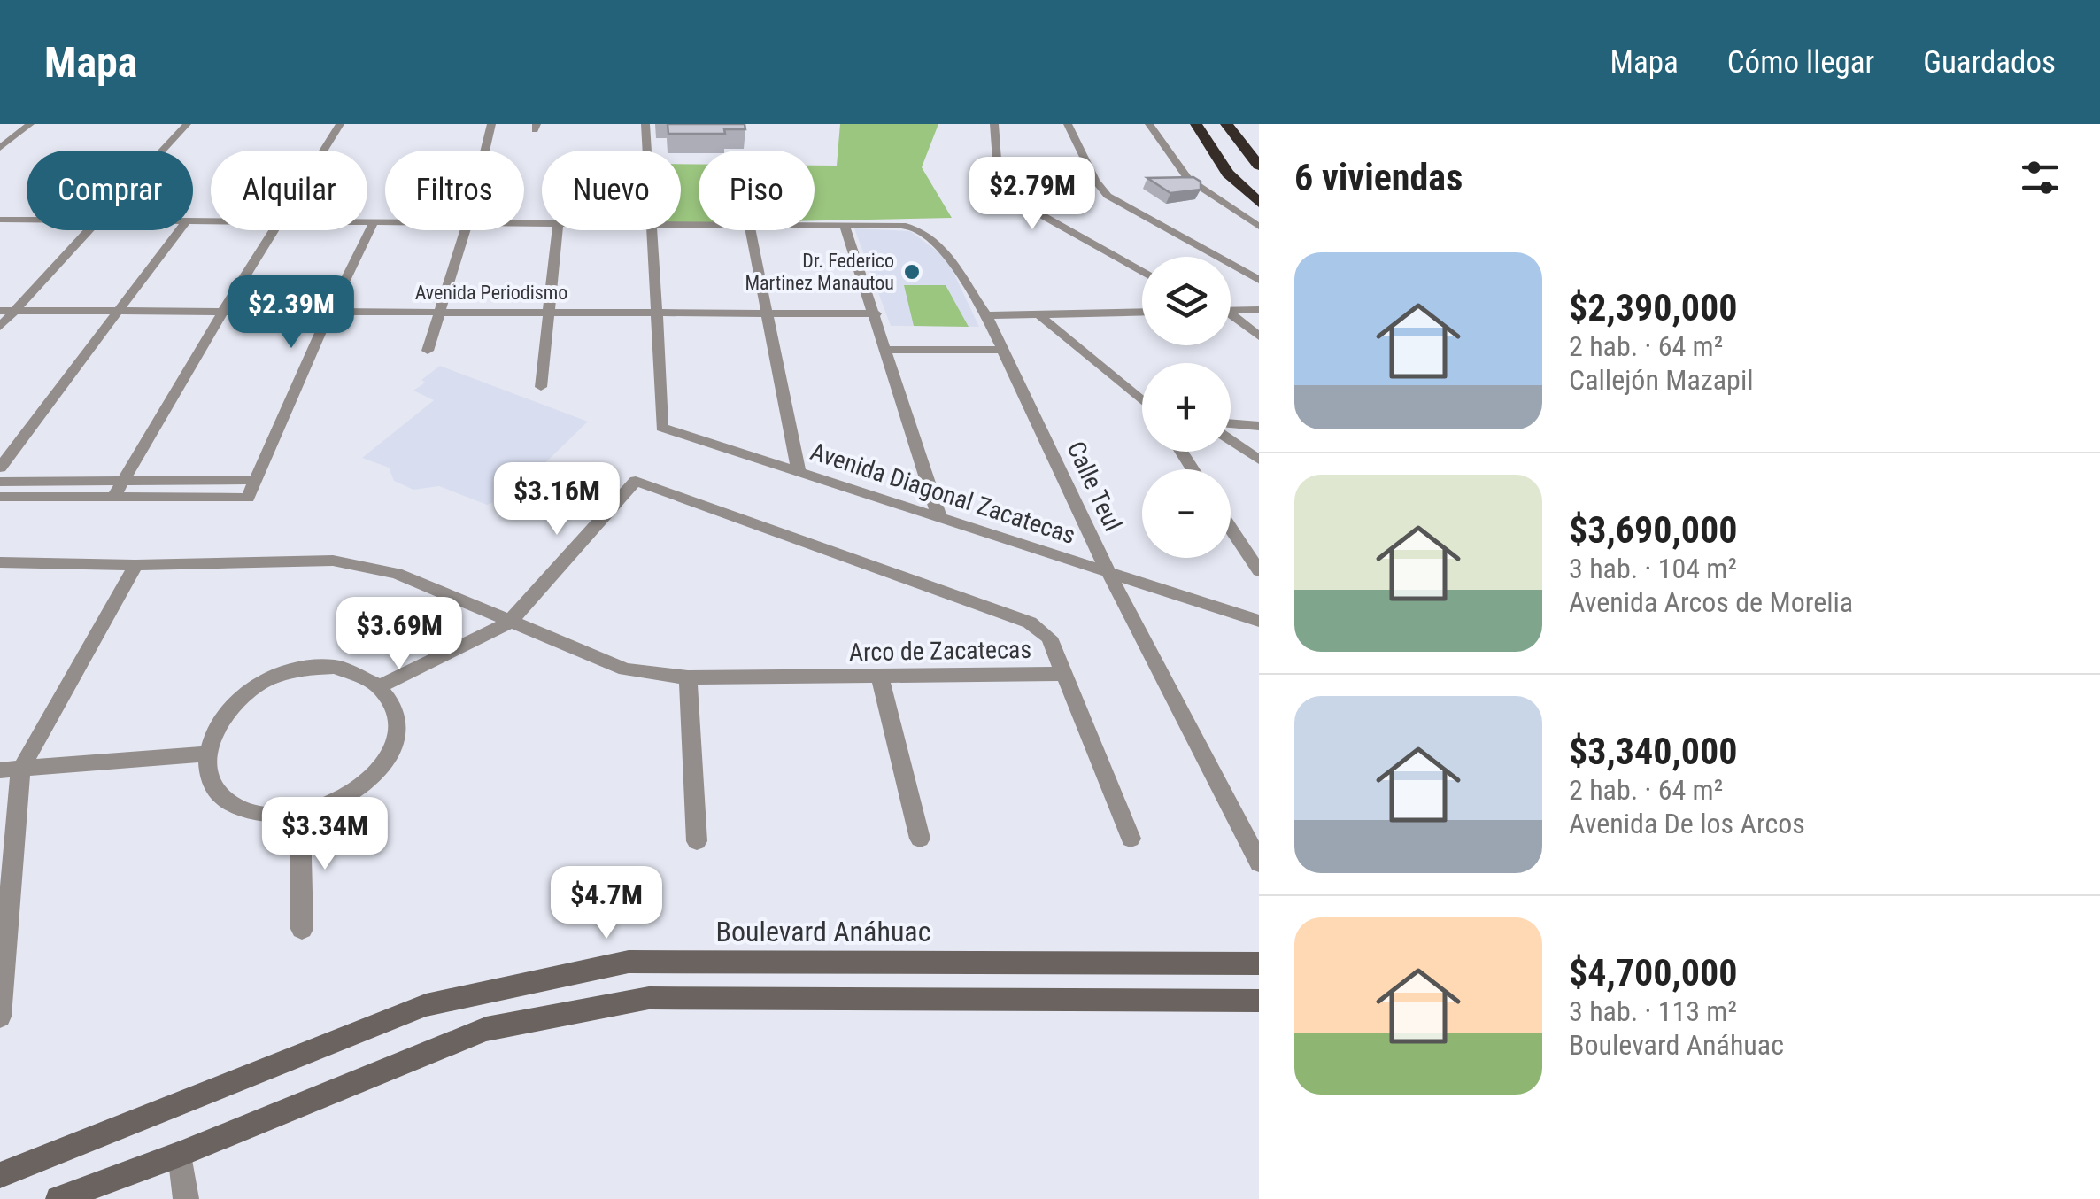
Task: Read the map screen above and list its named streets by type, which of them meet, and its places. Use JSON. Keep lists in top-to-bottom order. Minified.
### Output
{"streets":{"main road":["Boulevard Anáhuac"],"street":["Avenida Periodismo","Calle Teul","Avenida Diagonal Zacatecas","Arco de Zacatecas"]},"crossings":[["Avenida Periodismo","Avenida Diagonal Zacatecas"],["Calle Teul","Avenida Diagonal Zacatecas"]],"places":["Dr. Federico Martinez Manautou"],"page":{"header":"Mapa","nav":["Mapa","Cómo llegar","Guardados"],"heading":"6 viviendas","chip":["Comprar","Alquilar","Filtros","Nuevo","Piso"],"price":["$2.79M","$2.39M","$3.16M","$3.69M","$3.34M","$4.7M"],"list":[{"name":"$2,390,000","note":"2 hab. · 64 m² · Callejón Mazapil"},{"name":"$3,690,000","note":"3 hab. · 104 m² · Avenida Arcos de Morelia"},{"name":"$3,340,000","note":"2 hab. · 64 m² · Avenida De los Arcos"},{"name":"$4,700,000","note":"3 hab. · 113 m² · Boulevard Anáhuac"}],"map_buttons":["+","−"]}}
